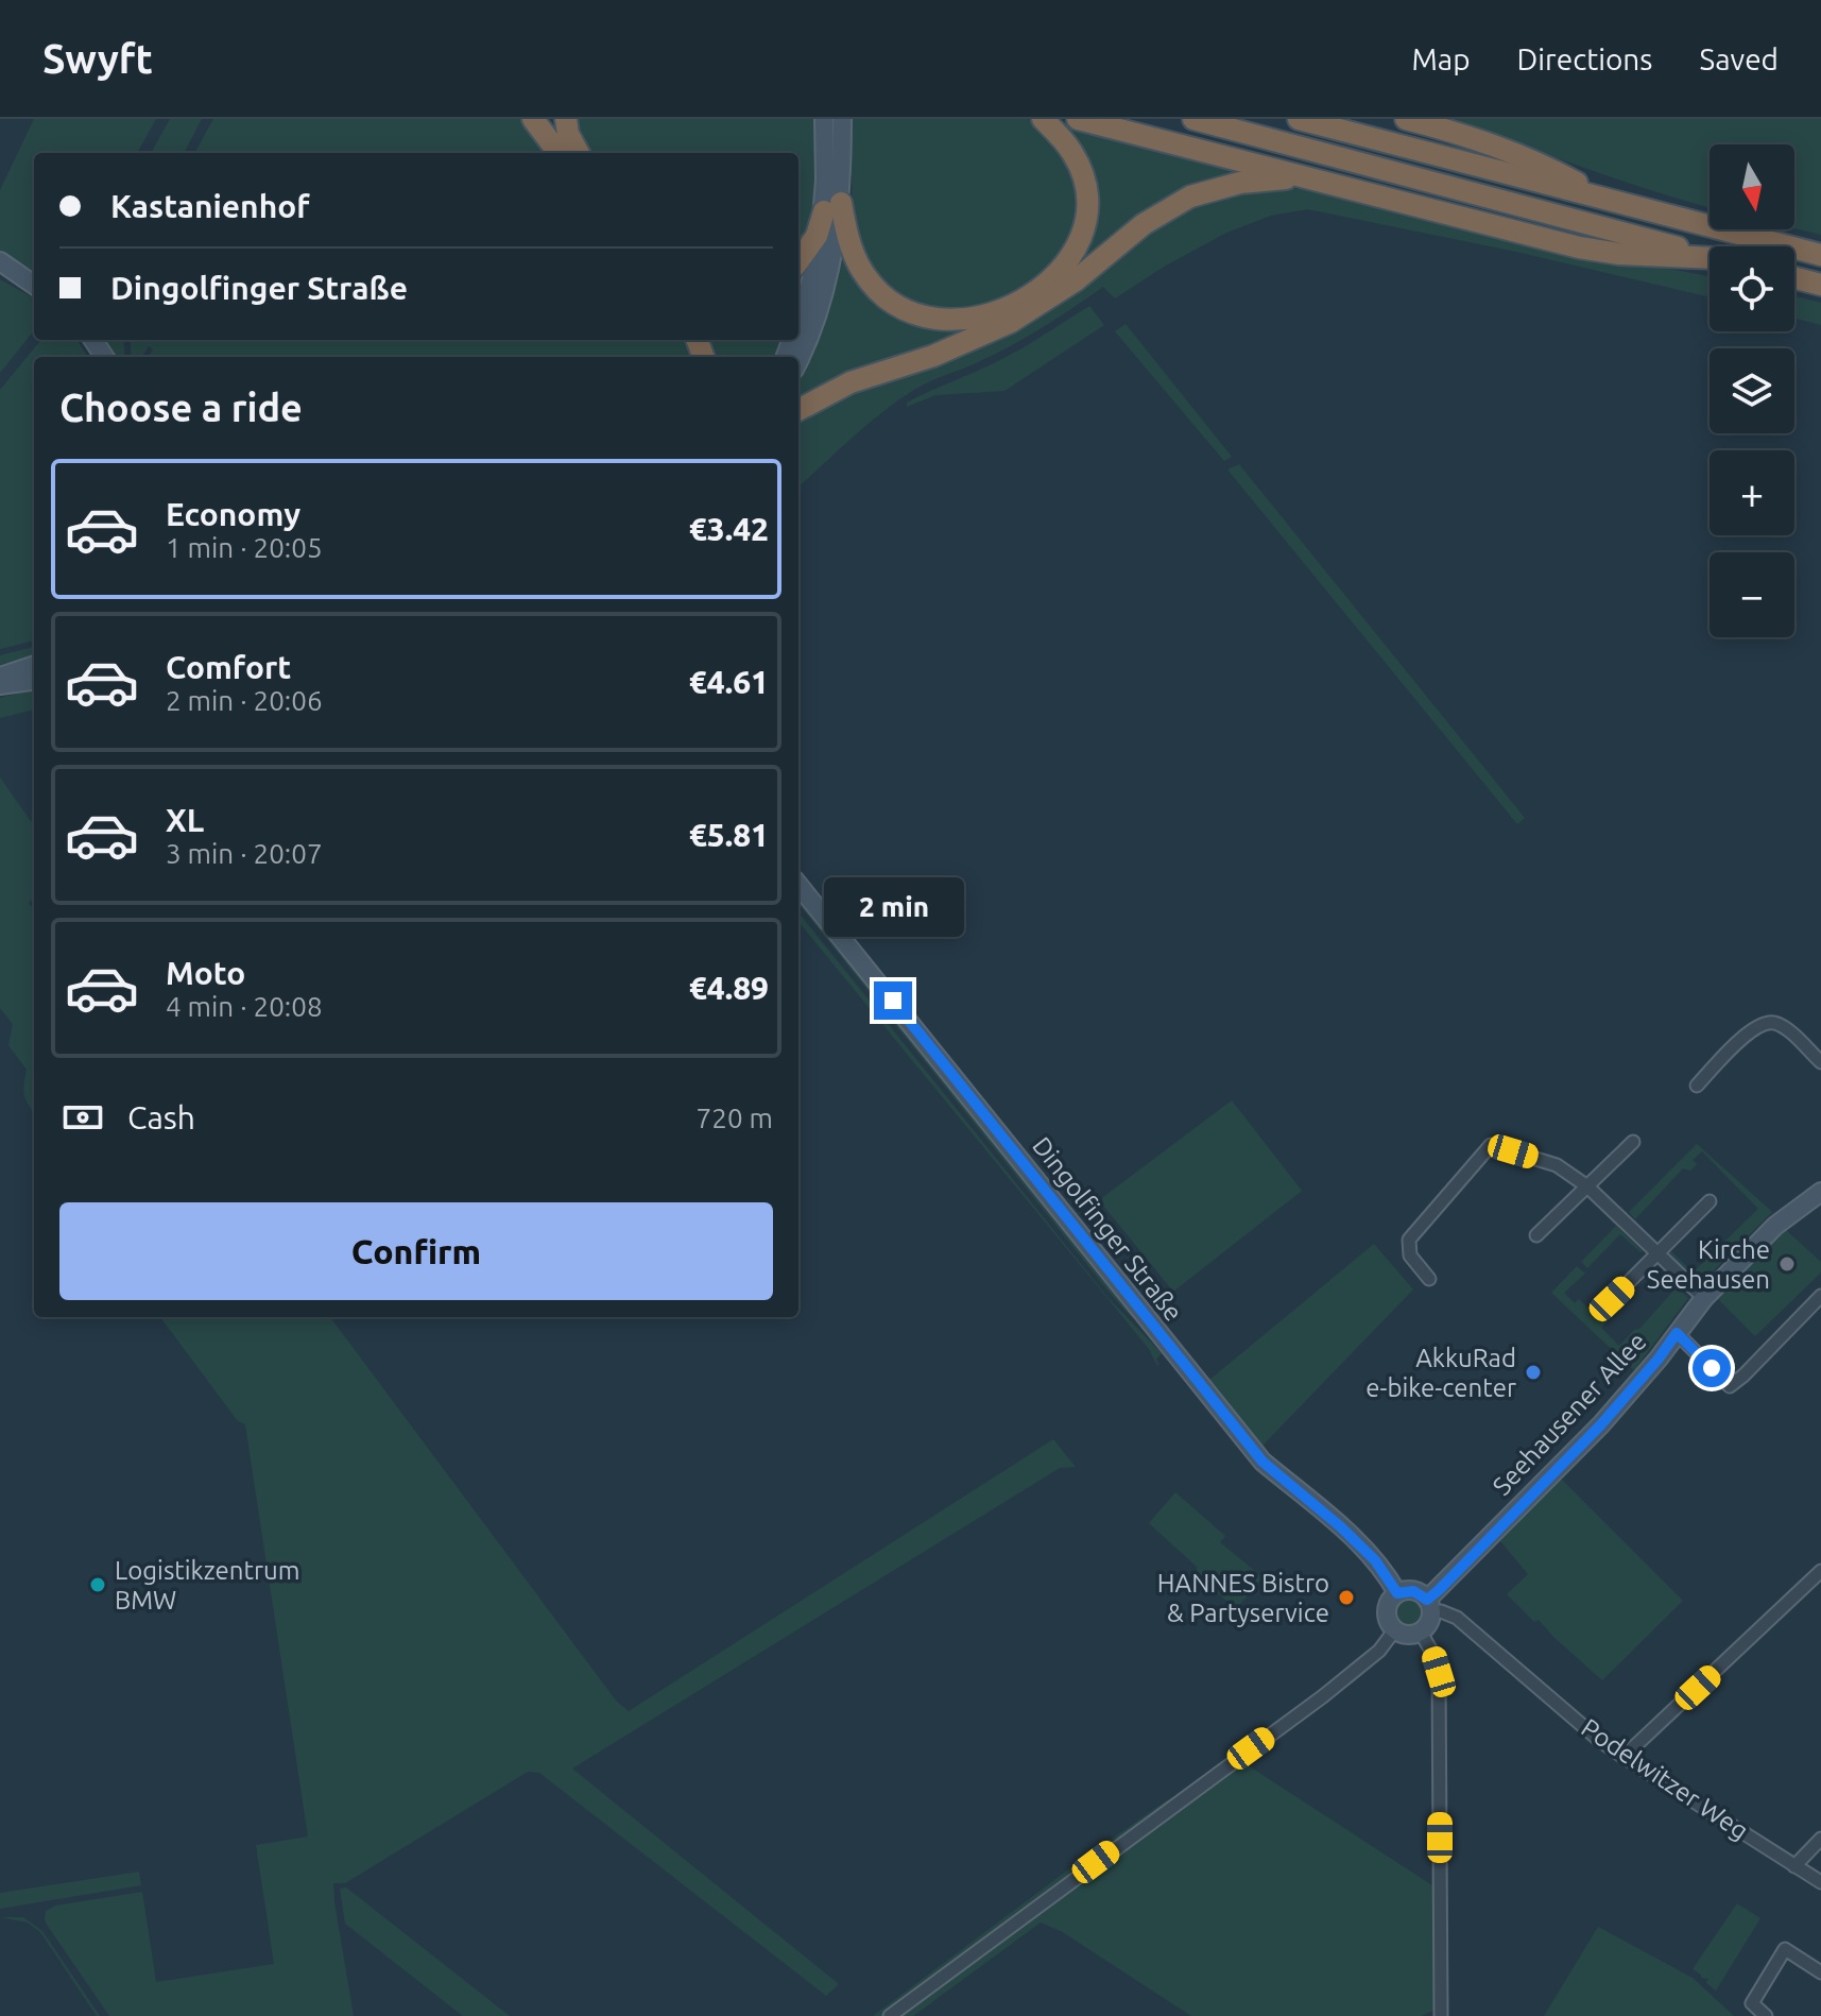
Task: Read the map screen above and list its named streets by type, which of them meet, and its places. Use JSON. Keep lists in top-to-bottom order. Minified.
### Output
{"streets":{"street":["Dingolfinger Straße","Seehausener Allee","Podelwitzer Weg"]},"crossings":[["Dingolfinger Straße","Seehausener Allee"],["Dingolfinger Straße","Podelwitzer Weg"],["Seehausener Allee","Podelwitzer Weg"]],"places":["Kirche Seehausen","AkkuRad e-bike-center","Logistikzentrum BMW","HANNES Bistro & Partyservice"],"north":"bottom","page":{"header":"Swyft","nav":["Map","Directions","Saved"],"map_buttons":["+","−"],"banner":["Kastanienhof","Dingolfinger Straße"],"heading":"Choose a ride","list":[{"name":"Economy","note":"1 min · 20:05","value":"€3.42"},{"name":"Comfort","note":"2 min · 20:06","value":"€4.61"},{"name":"XL","note":"3 min · 20:07","value":"€5.81"},{"name":"Moto","note":"4 min · 20:08","value":"€4.89"}],"bubble":"2 min","pay":["Cash","720 m"],"buttons":"Confirm"}}
